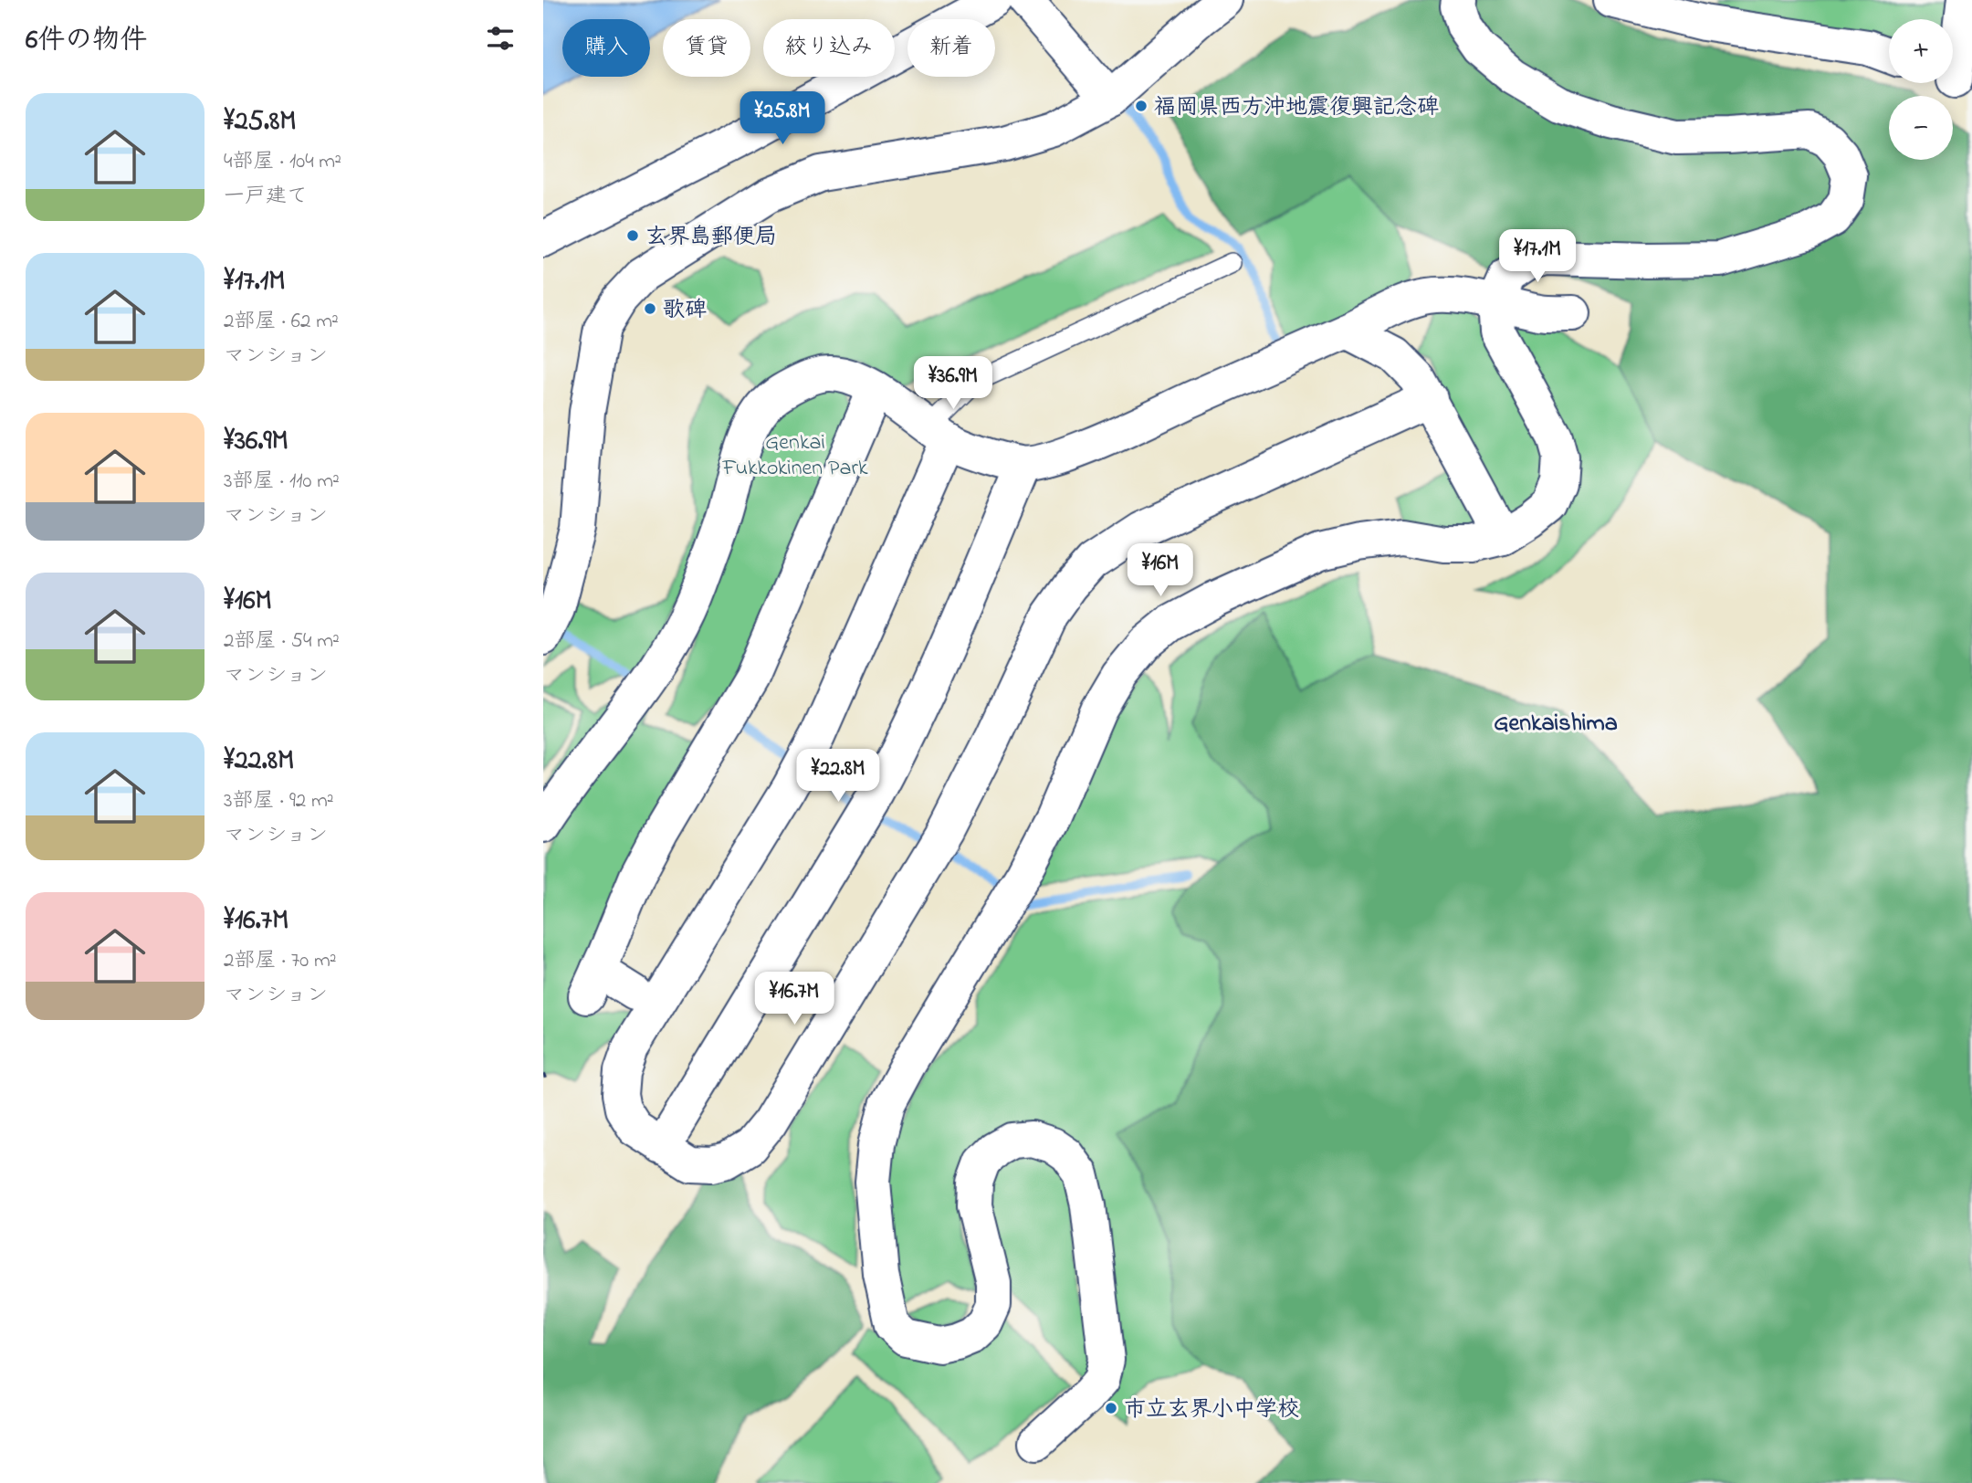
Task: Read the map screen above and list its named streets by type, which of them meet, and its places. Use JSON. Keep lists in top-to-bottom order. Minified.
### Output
{"districts":["Genkaishima"],"parks":["Genkai Fukkokinen Park"],"places":["福岡県西方沖地震復興記念碑","玄界島郵便局","歌碑","市立玄界小中学校"],"page":{"heading":"6件の物件","map_buttons":["+","−"],"chip":["購入","賃貸","絞り込み","新着"],"list":[{"name":"¥25.8M","note":"4部屋 · 104 m² · 一戸建て"},{"name":"¥17.1M","note":"2部屋 · 62 m² · マンション"},{"name":"¥36.9M","note":"3部屋 · 110 m² · マンション"},{"name":"¥16M","note":"2部屋 · 54 m² · マンション"},{"name":"¥22.8M","note":"3部屋 · 92 m² · マンション"},{"name":"¥16.7M","note":"2部屋 · 70 m² · マンション"}],"price":["¥25.8M","¥17.1M","¥36.9M","¥16M","¥22.8M","¥16.7M"]}}
